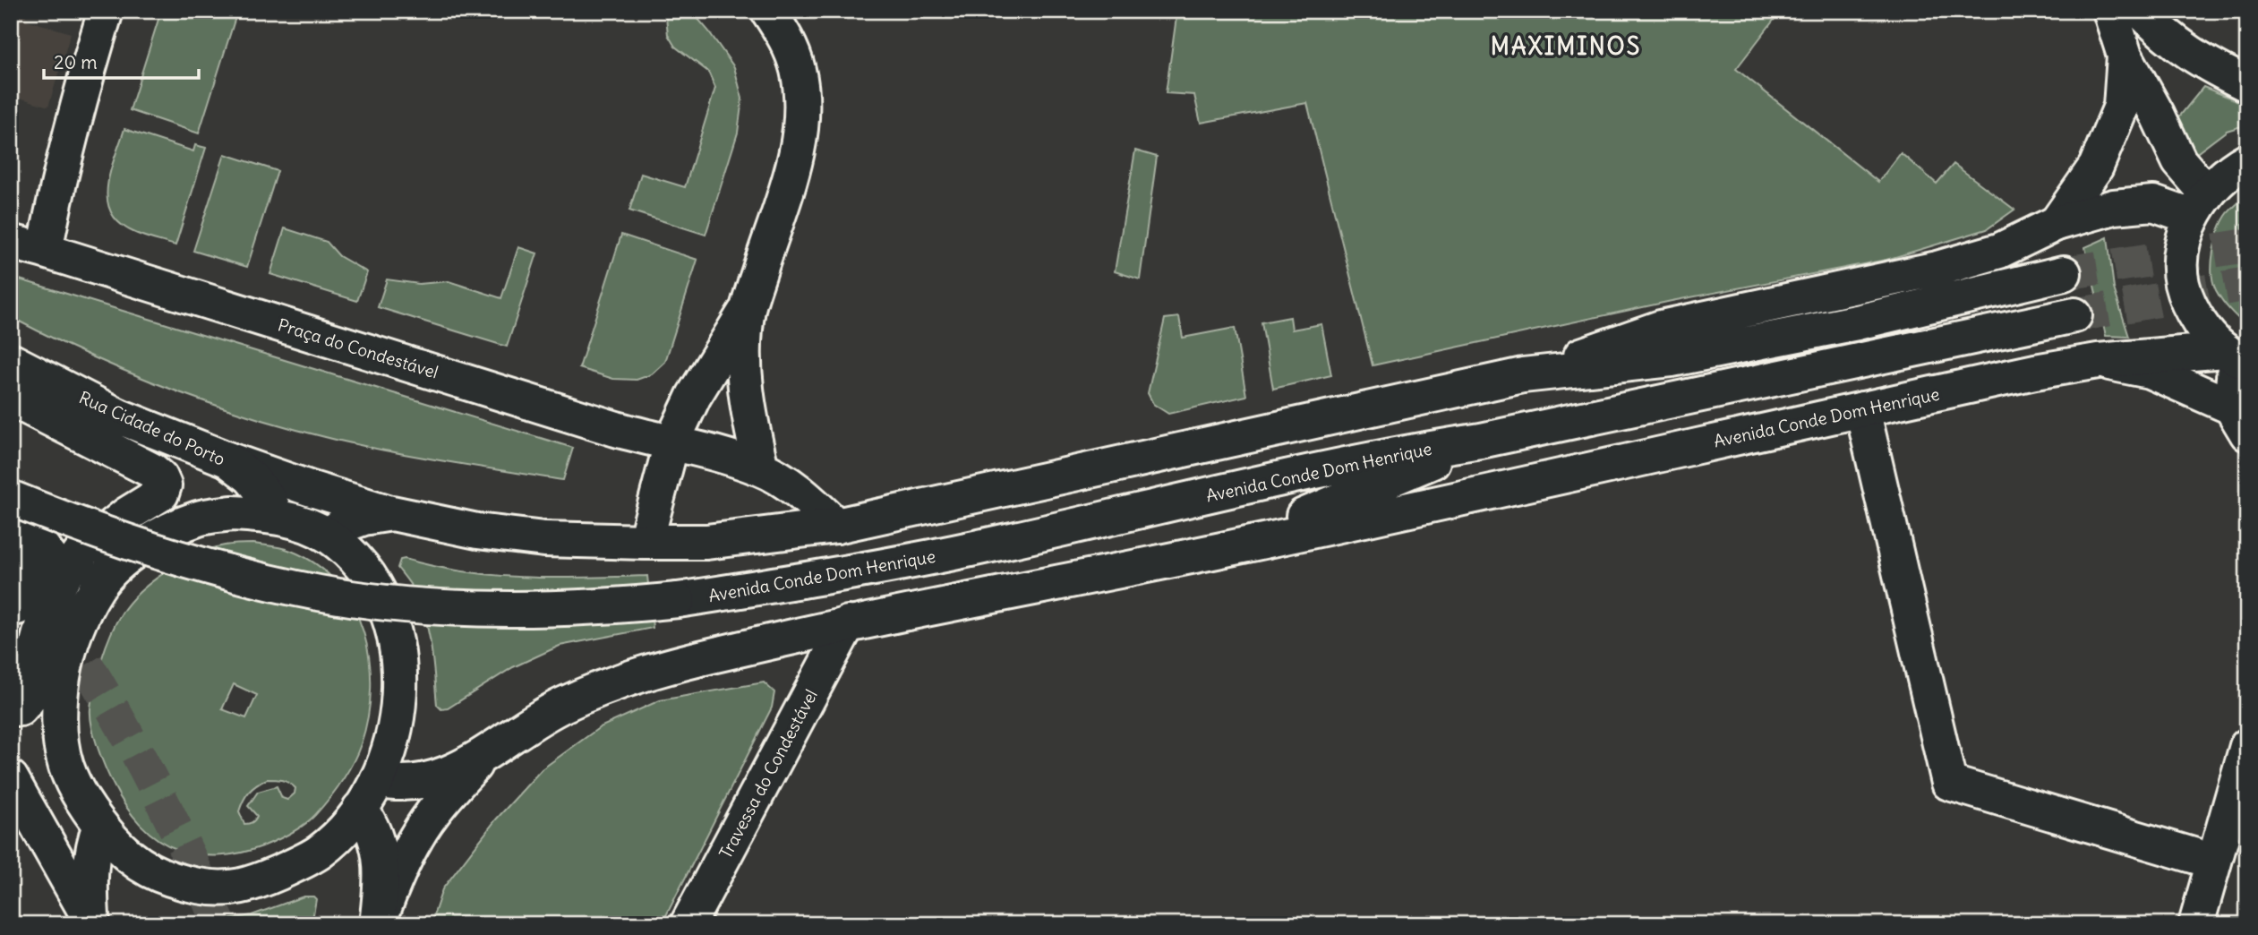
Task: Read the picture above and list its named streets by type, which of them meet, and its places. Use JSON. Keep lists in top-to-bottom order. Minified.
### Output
{"streets":{"main road":["Praça do Condestável","Avenida Conde Dom Henrique","Rua Cidade do Porto","Travessa do Condestável"]},"crossings":[["Avenida Conde Dom Henrique","Travessa do Condestável"]],"districts":["MAXIMINOS"],"scale_bar":"20 m"}
